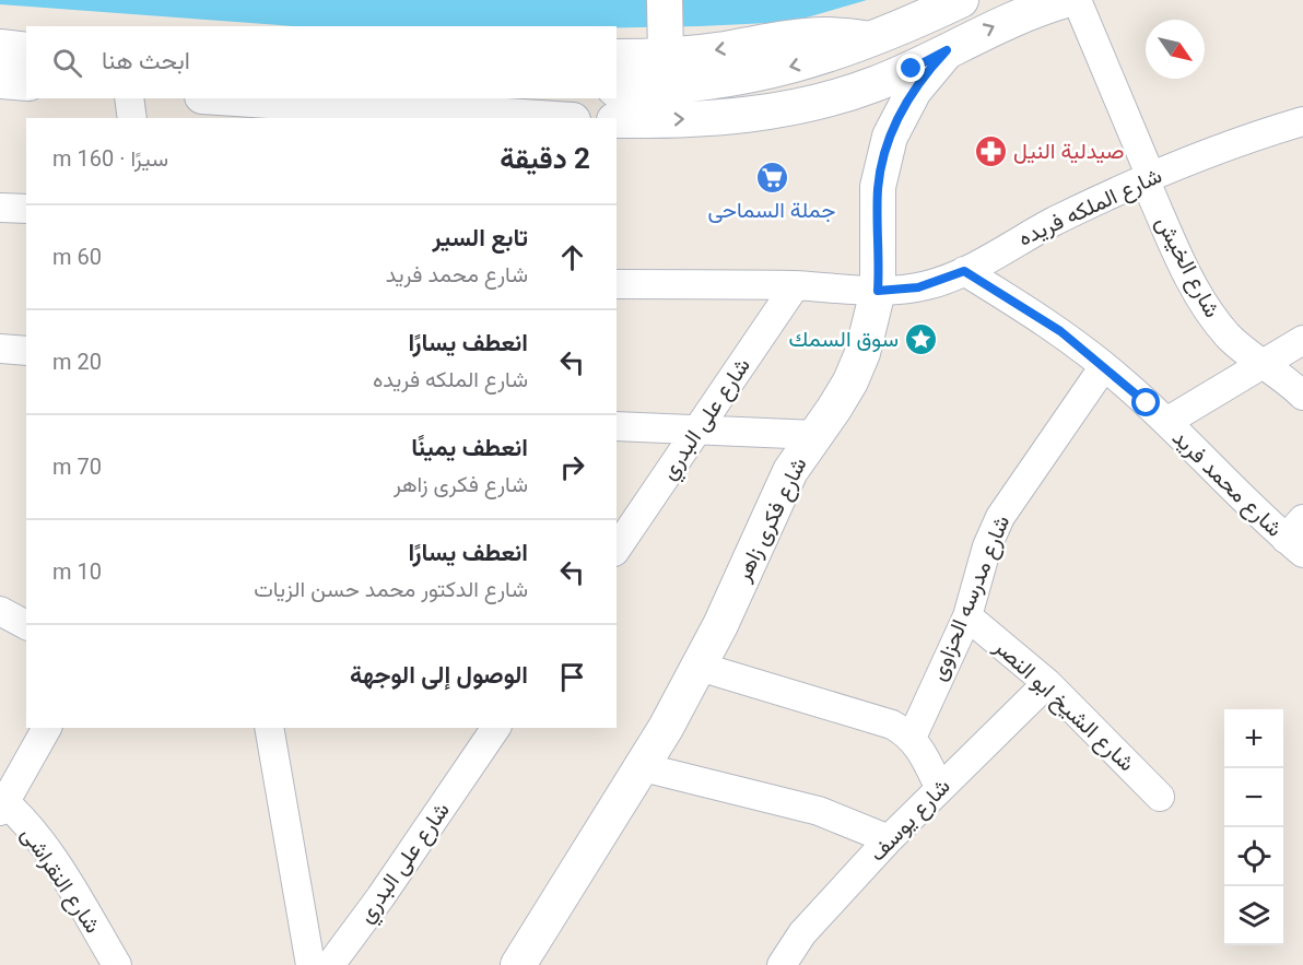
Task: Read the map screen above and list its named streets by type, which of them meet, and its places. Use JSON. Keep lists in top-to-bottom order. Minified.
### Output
{"streets":{"street":["شارع الملكه فريده","شارع الخيش","شارع على البدري","شارع محمد فريد","شارع فكرى زاهر","شارع مدرسه الحزاوى","شارع الشيخ ابو النصر","شارع يوسف","شارع النقراشى"]},"crossings":[["شارع الملكه فريده","شارع الخيش"],["شارع الملكه فريده","شارع على البدري"],["شارع الملكه فريده","شارع محمد فريد"],["شارع الملكه فريده","شارع فكرى زاهر"],["شارع محمد فريد","شارع مدرسه الحزاوى"],["شارع مدرسه الحزاوى","شارع الشيخ ابو النصر"],["شارع الشيخ ابو النصر","شارع يوسف"]],"places":{"pharmacy":["صيدلية النيل"],"supermarket":["جملة السماحى"],"place":["سوق السمك"]},"north":"bottom right","page":{"search":"ابحث هنا","heading":["2 دقيقة","سيرًا · 160 m"],"list":[["تابع السير","شارع محمد فريد","60 m"],["انعطف يسارًا","شارع الملكه فريده","20 m"],["انعطف يمينًا","شارع فكرى زاهر","70 m"],["انعطف يسارًا","شارع الدكتور محمد حسن الزيات","10 m"],"الوصول إلى الوجهة"],"map_buttons":["+","−"]}}
